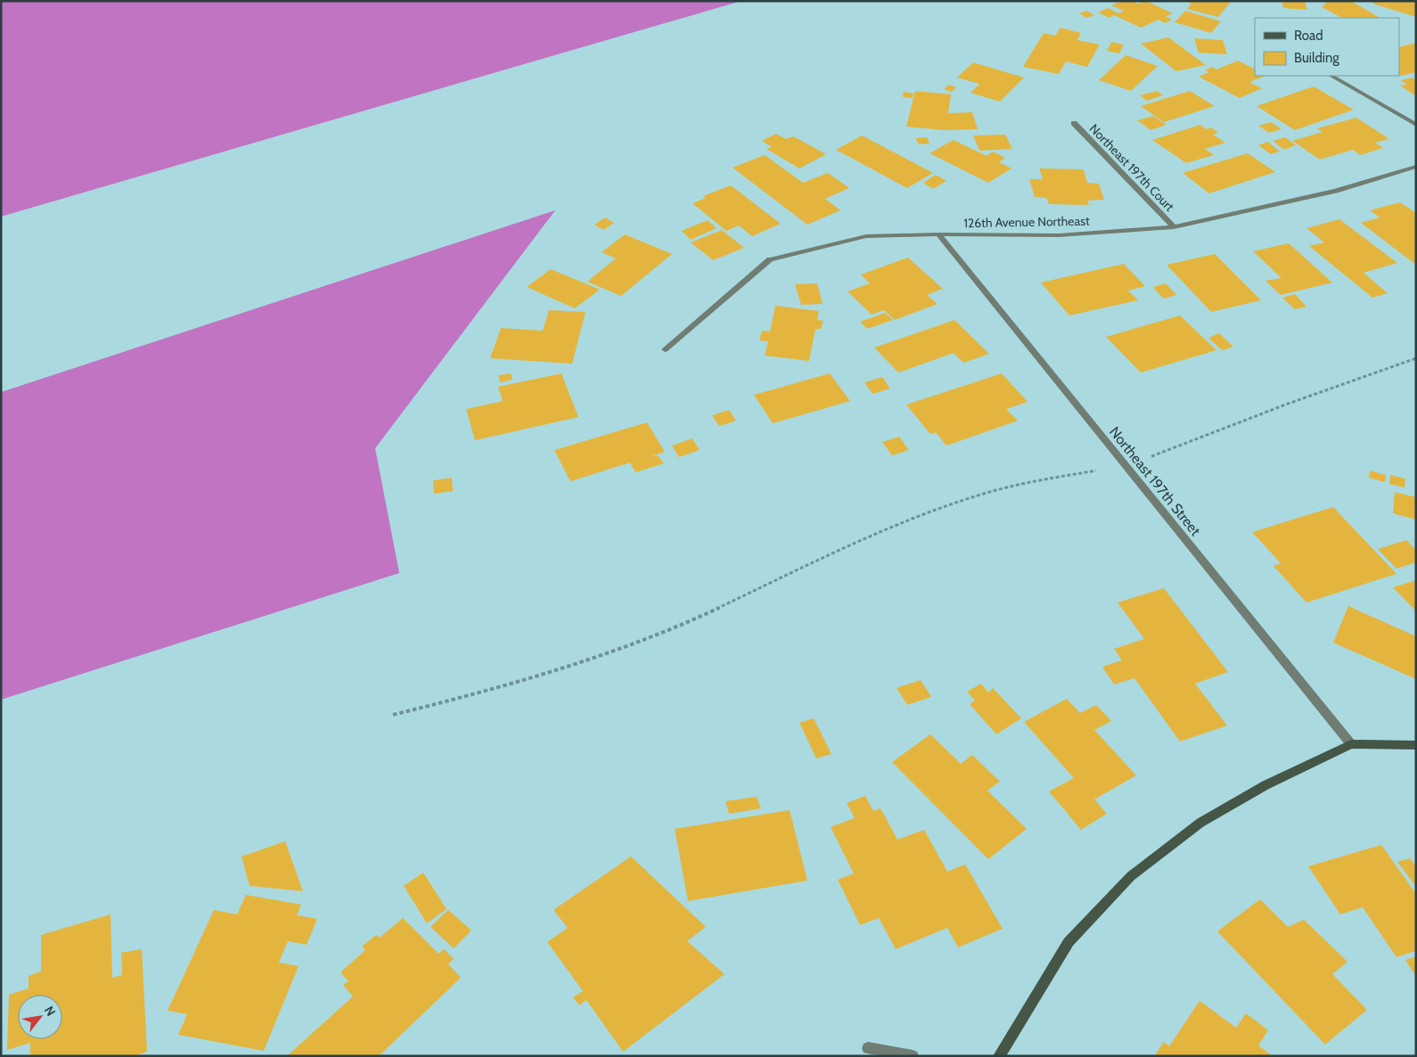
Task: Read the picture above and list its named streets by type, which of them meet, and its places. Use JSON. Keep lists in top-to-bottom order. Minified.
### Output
{"streets":{"street":["Northeast 197th Court","126th Avenue Northeast","Northeast 197th Street"]},"crossings":[["Northeast 197th Court","126th Avenue Northeast"],["126th Avenue Northeast","Northeast 197th Street"]],"legend":["Road","Building"],"north":"top right"}
